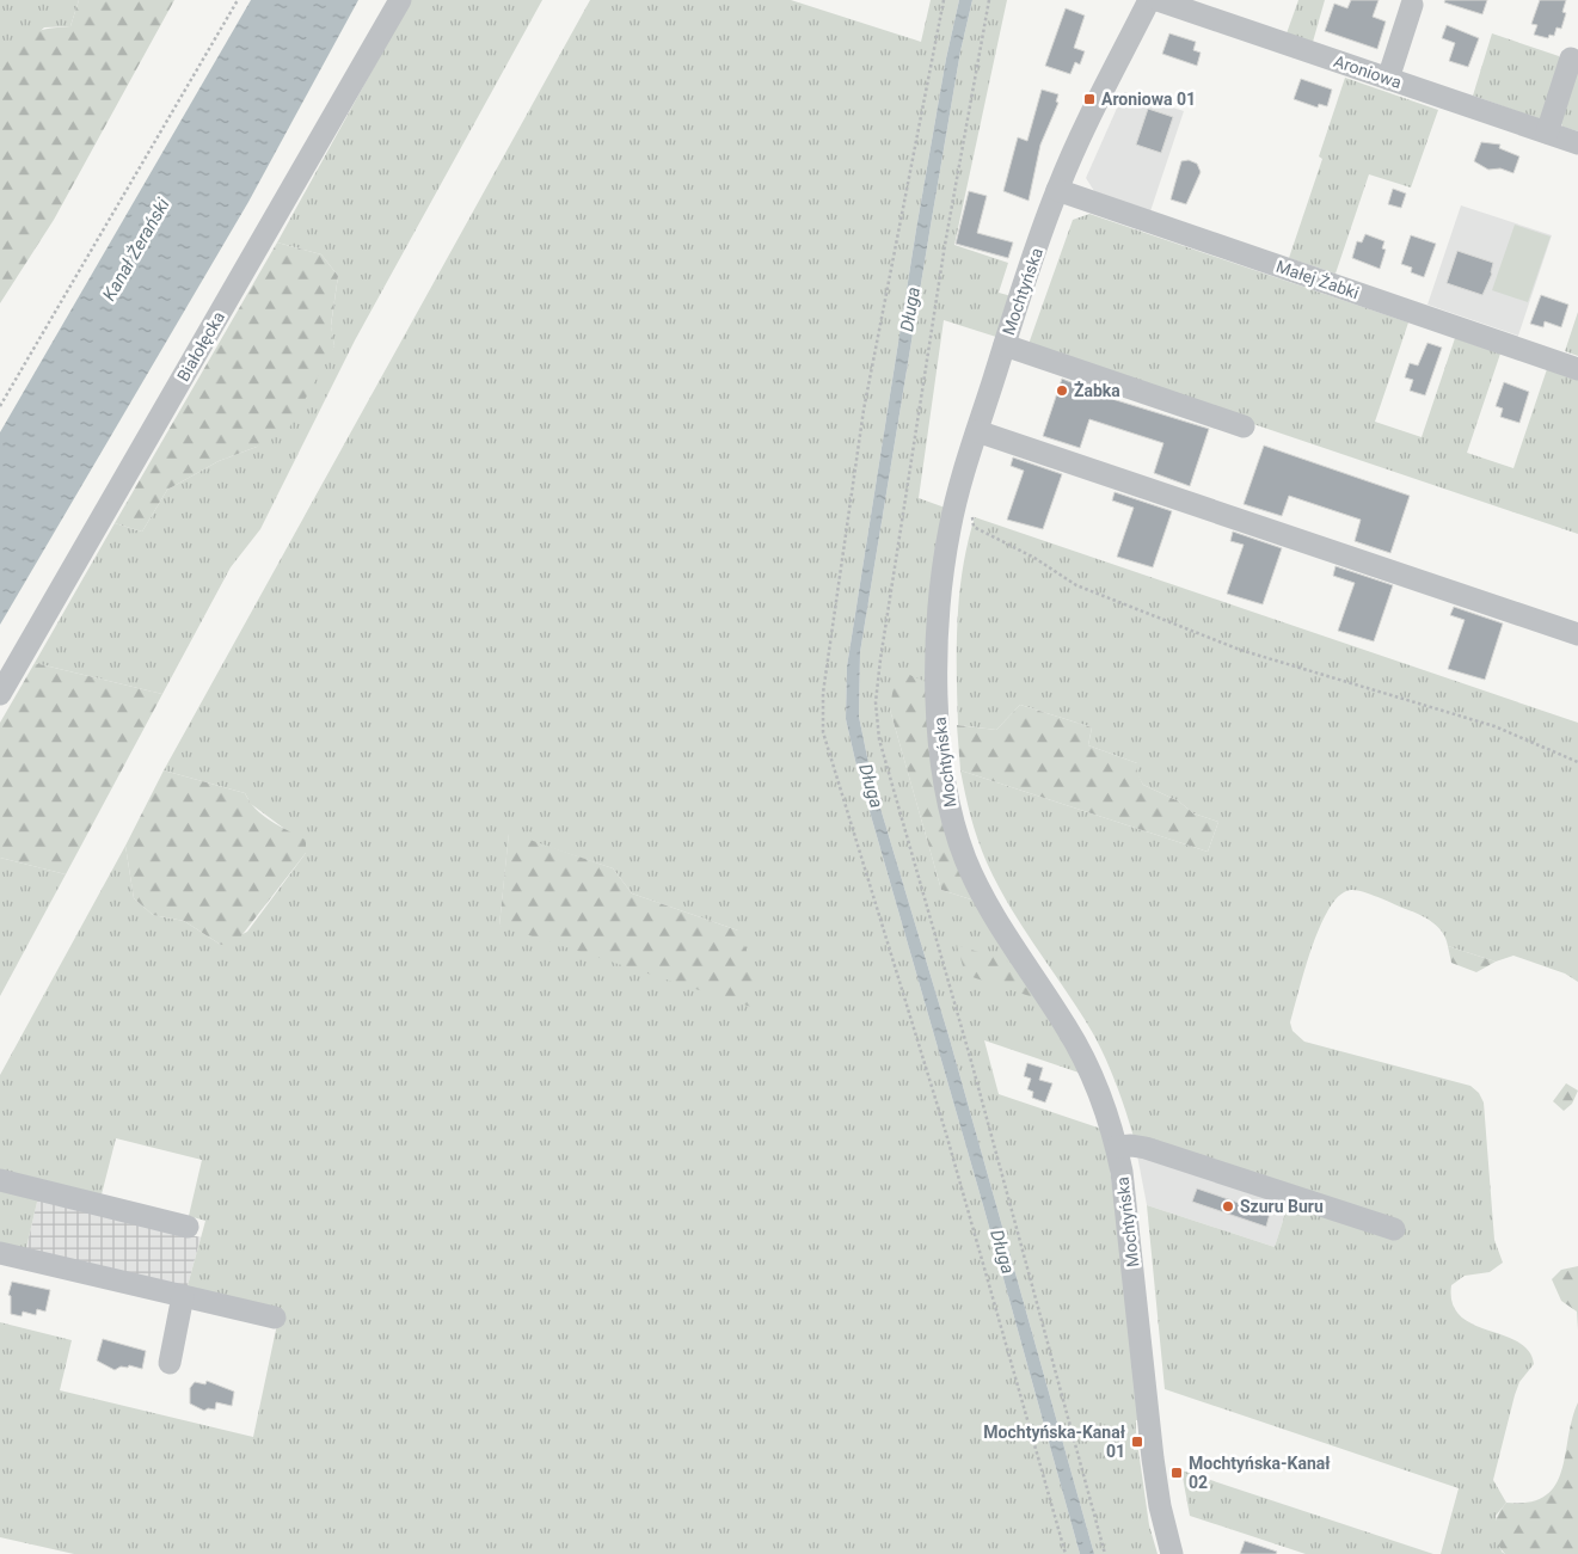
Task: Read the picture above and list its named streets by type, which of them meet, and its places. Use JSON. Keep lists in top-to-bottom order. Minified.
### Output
{"streets":{"street":["Aroniowa","Małej Żabki","Mochtyńska","Białołęcka"]},"crossings":[["Małej Żabki","Mochtyńska"]],"water":["Kanał Żerański","Długa"],"places":{"transit":["Aroniowa 01","Mochtyńska-Kanał 01","Mochtyńska-Kanał 02"],"other":["Żabka","Szuru Buru"]}}
